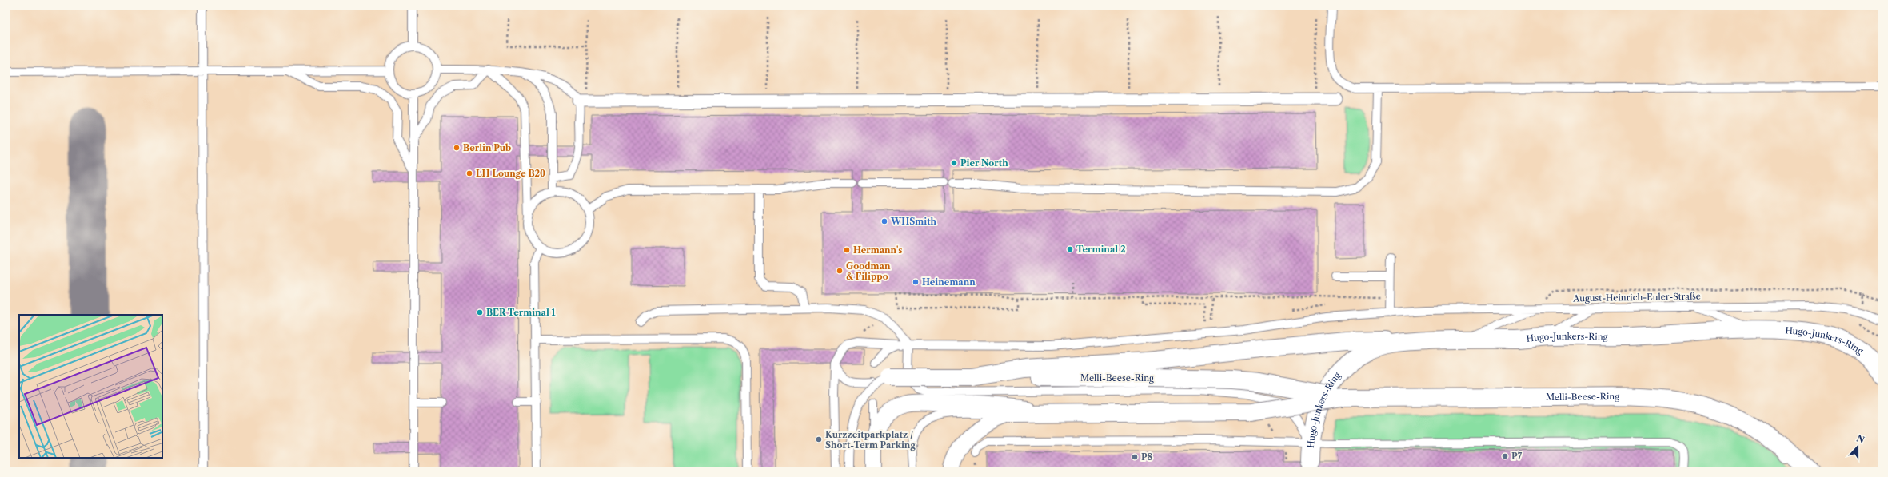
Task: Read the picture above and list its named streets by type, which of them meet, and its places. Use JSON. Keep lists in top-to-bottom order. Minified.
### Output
{"streets":{"main road":["Hugo-Junkers-Ring","Melli-Beese-Ring"],"lane":["August-Heinrich-Euler-Straße"]},"places":["Berlin Pub","Pier North","LH Lounge B20","WHSmith","Terminal 2","Hermann's","Goodman & Filippo","Heinemann","BER Terminal 1","Kurzzeitparkplatz / Short-Term Parking","P7","P8"],"north":"top"}
